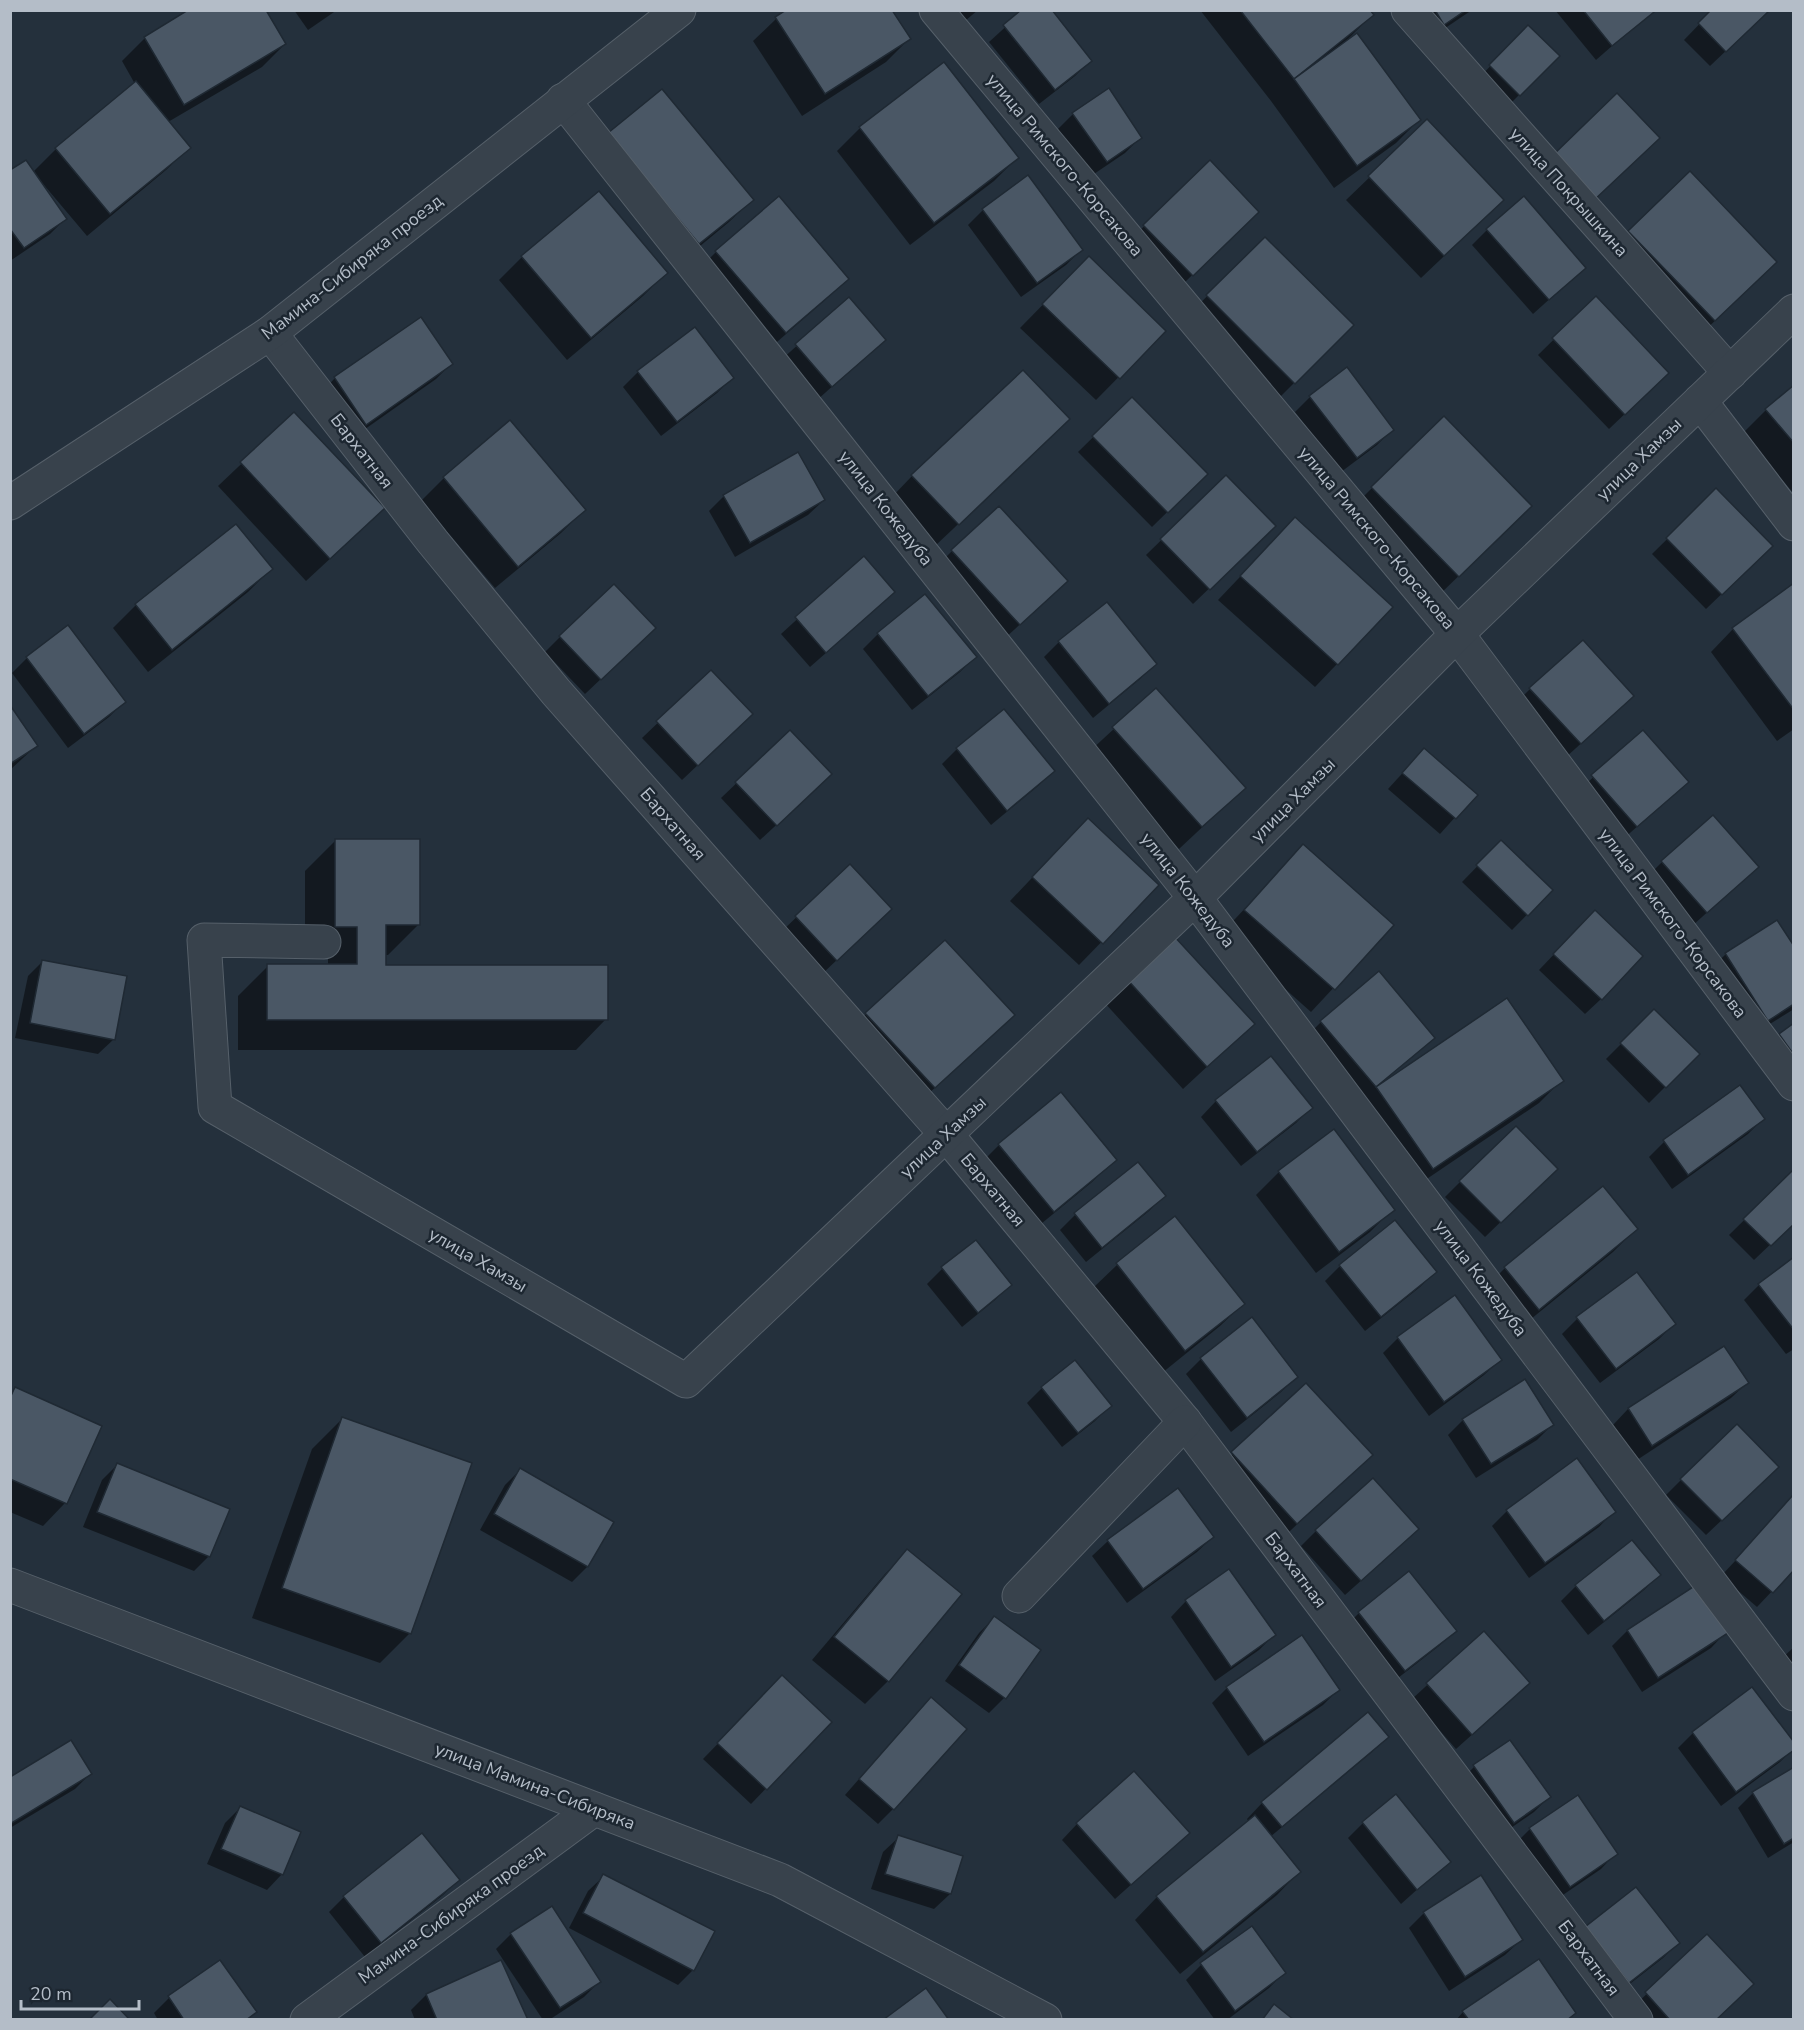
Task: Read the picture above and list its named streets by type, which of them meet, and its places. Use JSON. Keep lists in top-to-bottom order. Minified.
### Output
{"streets":{"street":["улица Римского-Корсакова","улица Покрышкина","Мамина-Сибиряка проезд","Бархатная","улица Хамзы","улица Кожедуба","улица Мамина-Сибиряка"]},"crossings":[["улица Римского-Корсакова","улица Хамзы"],["улица Покрышкина","улица Хамзы"],["Мамина-Сибиряка проезд","Бархатная"],["Мамина-Сибиряка проезд","улица Кожедуба"],["Мамина-Сибиряка проезд","улица Мамина-Сибиряка"],["Бархатная","улица Хамзы"],["улица Хамзы","улица Кожедуба"]],"scale_bar":"20 m"}
